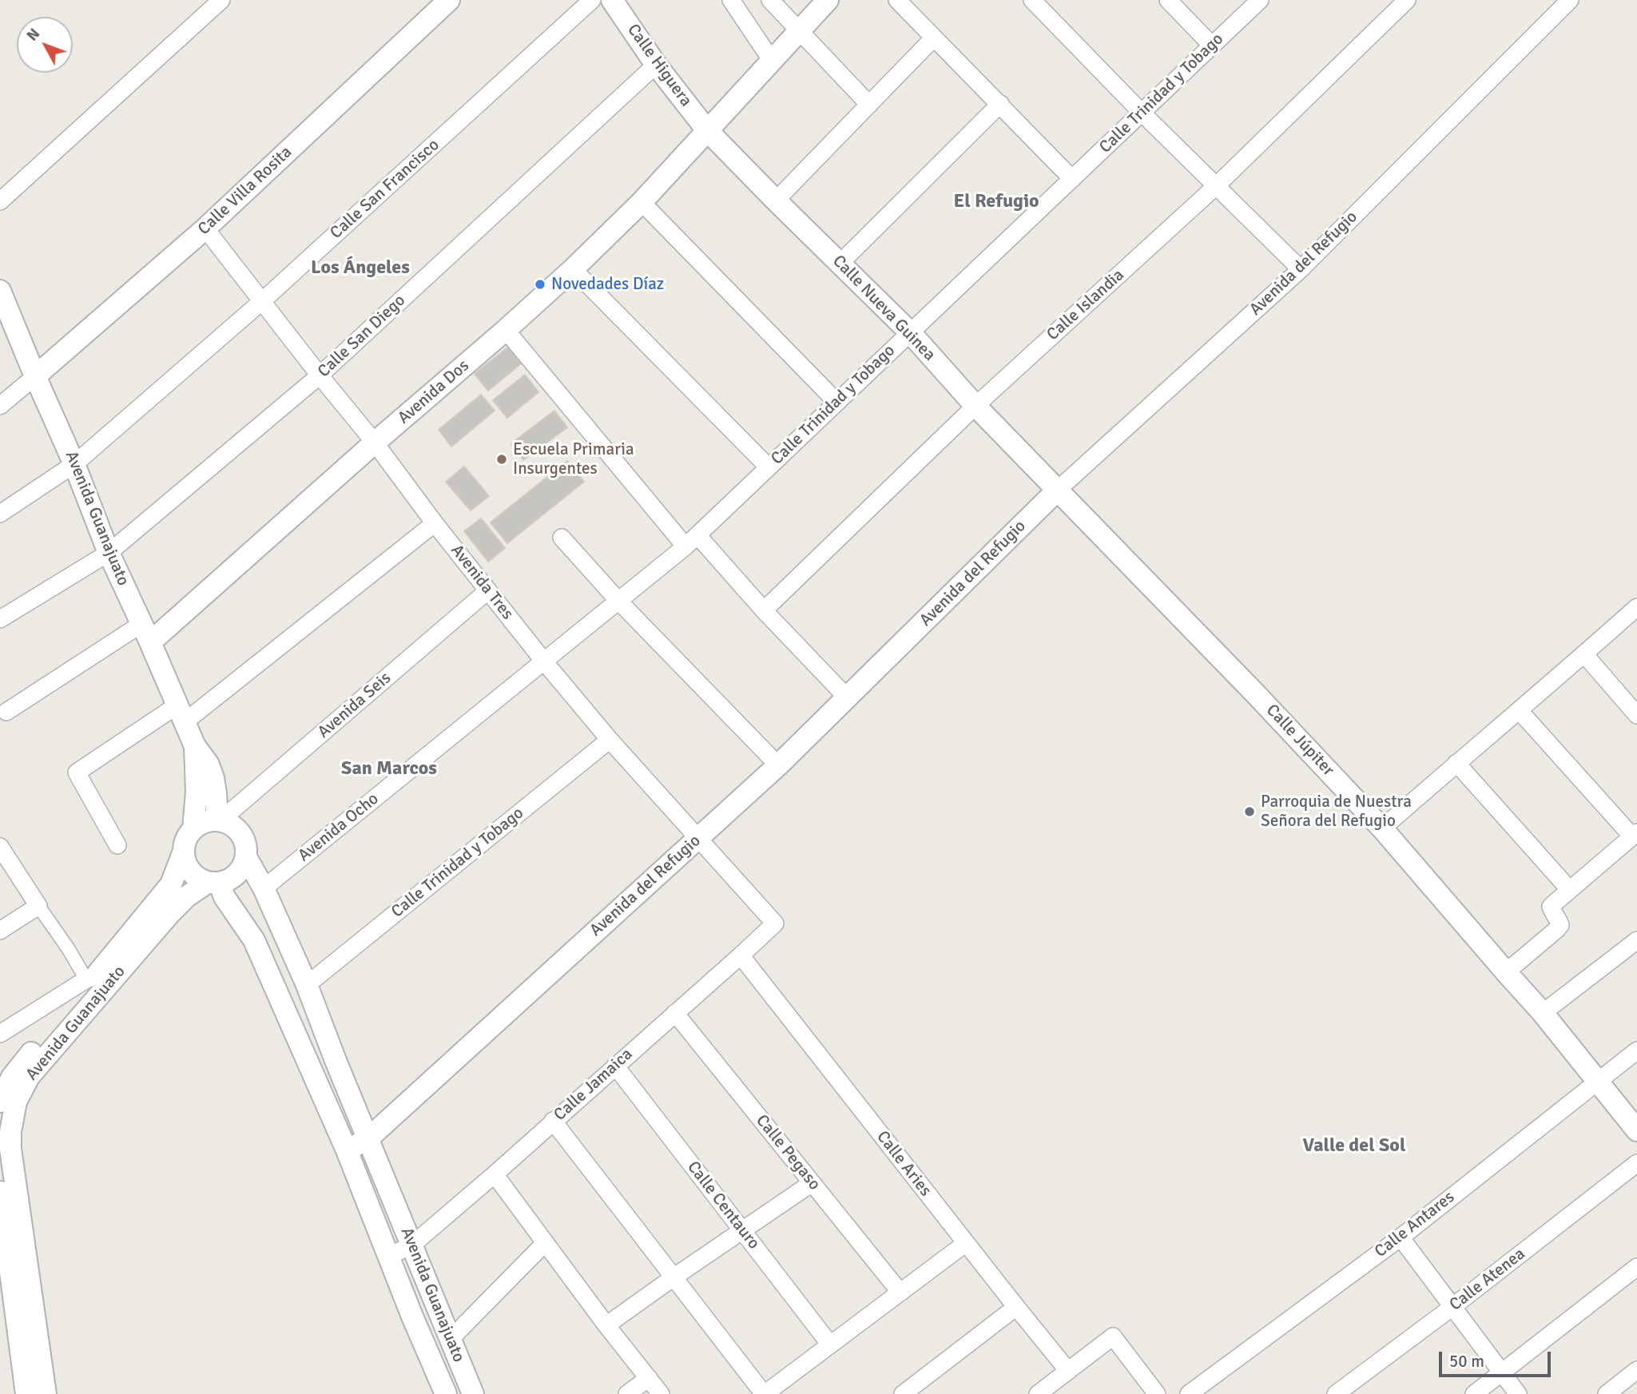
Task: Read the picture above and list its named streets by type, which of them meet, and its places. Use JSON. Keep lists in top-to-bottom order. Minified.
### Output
{"streets":{"street":["Calle Higuera","Calle Trinidad y Tobago","Calle San Francisco","Calle Villa Rosita","Avenida del Refugio","Calle Islandia","Calle Nueva Guinea","Calle San Diego","Avenida Dos","Avenida Guanajuato","Avenida Tres","Avenida Seis","Calle Júpiter","Avenida Ocho","Calle Jamaica","Calle Pegaso","Calle Aries","Calle Centauro","Calle Antares","Calle Atenea"]},"crossings":[["Calle Higuera","Calle Nueva Guinea"],["Calle Higuera","Calle San Diego"],["Calle Higuera","Avenida Dos"],["Calle Trinidad y Tobago","Calle Nueva Guinea"],["Calle Trinidad y Tobago","Avenida Guanajuato"],["Calle Trinidad y Tobago","Avenida Tres"],["Calle Trinidad y Tobago","Avenida Ocho"],["Calle San Francisco","Avenida Guanajuato"],["Calle San Francisco","Avenida Tres"],["Calle Villa Rosita","Avenida Guanajuato"],["Calle Villa Rosita","Avenida Tres"],["Avenida del Refugio","Calle Nueva Guinea"],["Avenida del Refugio","Avenida Guanajuato"],["Avenida del Refugio","Avenida Tres"],["Avenida del Refugio","Calle Júpiter"],["Calle Islandia","Calle Nueva Guinea"],["Calle Nueva Guinea","Avenida Dos"],["Calle Nueva Guinea","Calle Júpiter"],["Calle San Diego","Avenida Guanajuato"],["Calle San Diego","Avenida Tres"],["Avenida Dos","Avenida Guanajuato"],["Avenida Dos","Avenida Tres"],["Avenida Guanajuato","Avenida Seis"],["Avenida Guanajuato","Avenida Ocho"],["Avenida Guanajuato","Calle Jamaica"],["Avenida Tres","Avenida Seis"],["Avenida Tres","Avenida Ocho"],["Avenida Tres","Calle Jamaica"],["Calle Júpiter","Calle Antares"],["Calle Jamaica","Calle Pegaso"],["Calle Jamaica","Calle Aries"],["Calle Jamaica","Calle Centauro"]],"districts":["El Refugio","Los Ángeles","San Marcos","Valle del Sol"],"places":["Novedades Díaz","Escuela Primaria Insurgentes","Parroquia de Nuestra Señora del Refugio"],"scale_bar":"50 m","north":"top left"}
